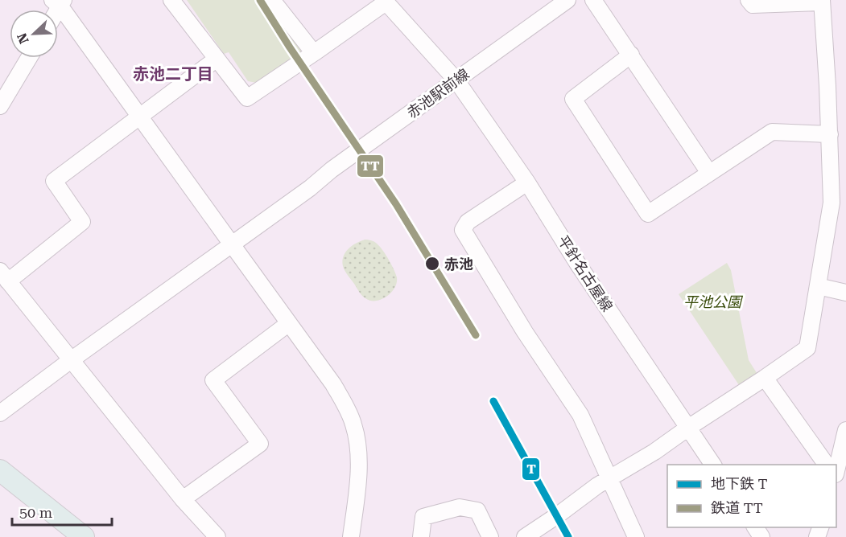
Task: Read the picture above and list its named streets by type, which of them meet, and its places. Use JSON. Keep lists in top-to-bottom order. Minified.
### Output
{"streets":{"street":["赤池駅前線","平針名古屋線"]},"crossings":[["赤池駅前線","平針名古屋線"]],"districts":["赤池二丁目"],"parks":["平池公園"],"places":["赤池"],"lines":["rail line TT","metro line T"],"legend":["地下鉄 T","鉄道 TT"],"scale_bar":"50 m","north":"bottom left"}
